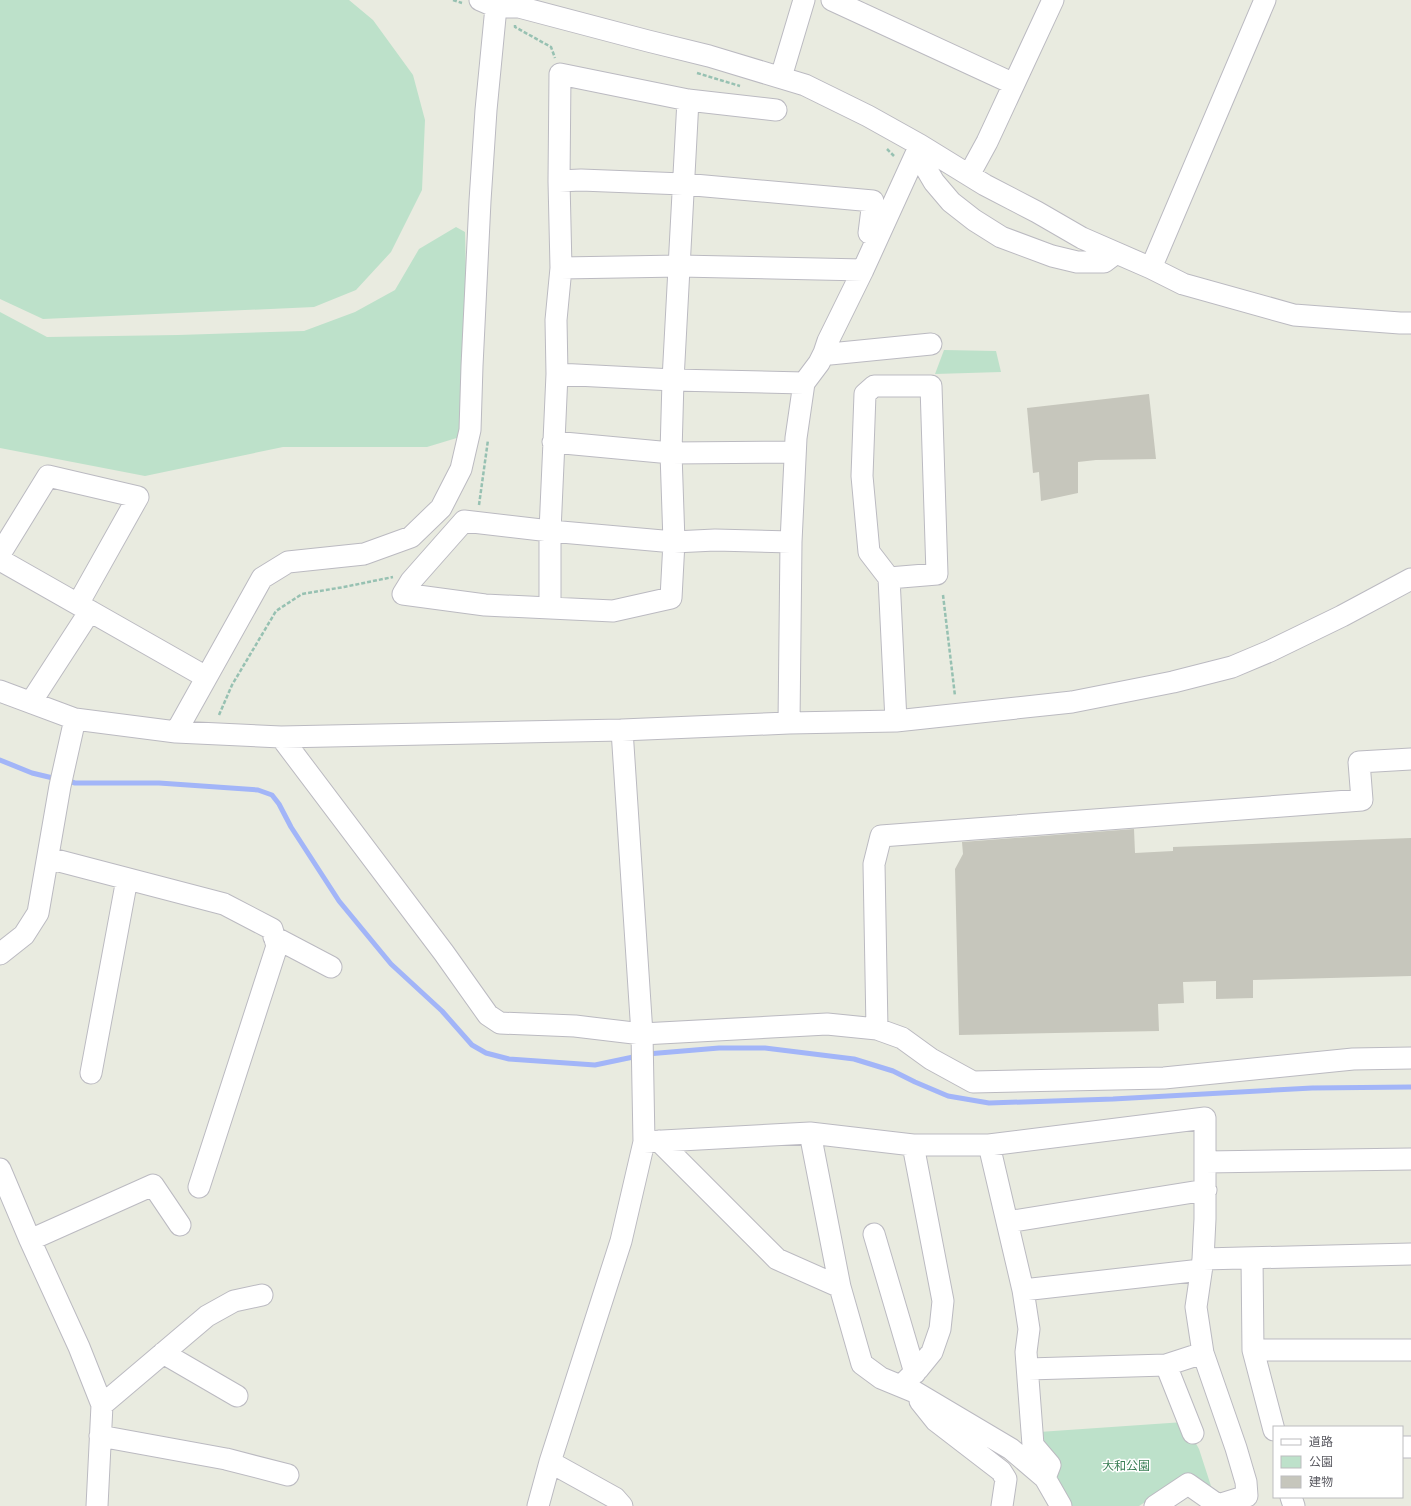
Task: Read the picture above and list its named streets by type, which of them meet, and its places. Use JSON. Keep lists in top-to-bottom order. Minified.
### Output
{"parks":["大和公園"],"legend":["道路","公園","建物"]}
